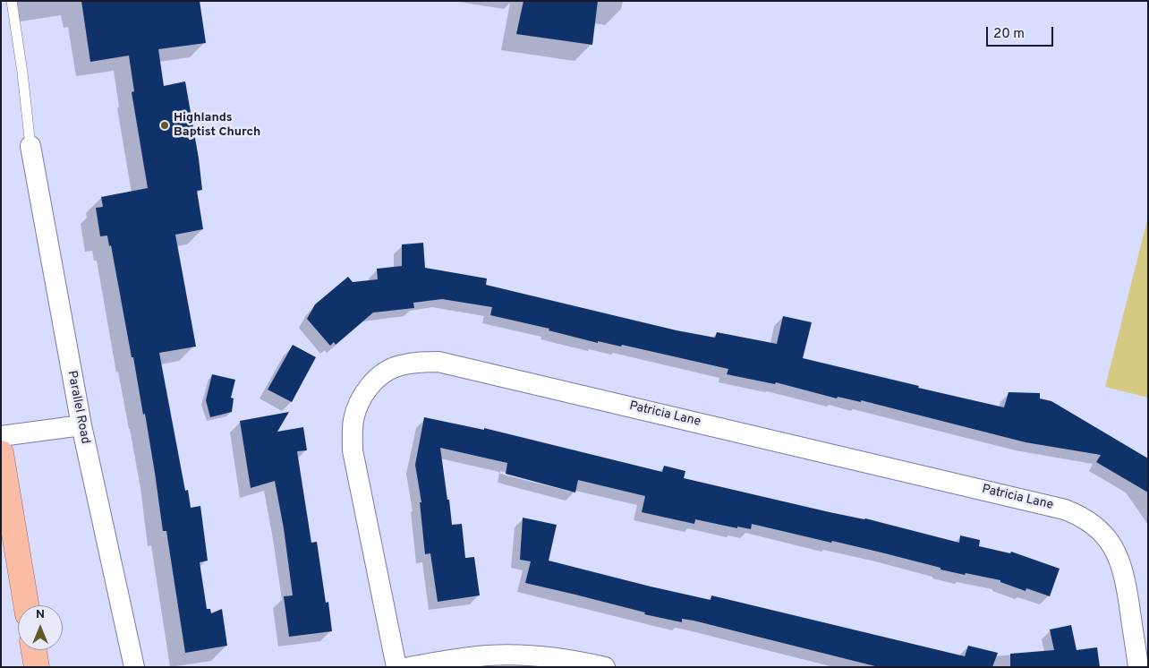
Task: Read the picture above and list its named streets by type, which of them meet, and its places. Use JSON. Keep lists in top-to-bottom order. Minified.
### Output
{"streets":{"street":["Parallel Road","Patricia Lane"]},"places":["Highlands Baptist Church"],"scale_bar":"20 m","north":"top"}
